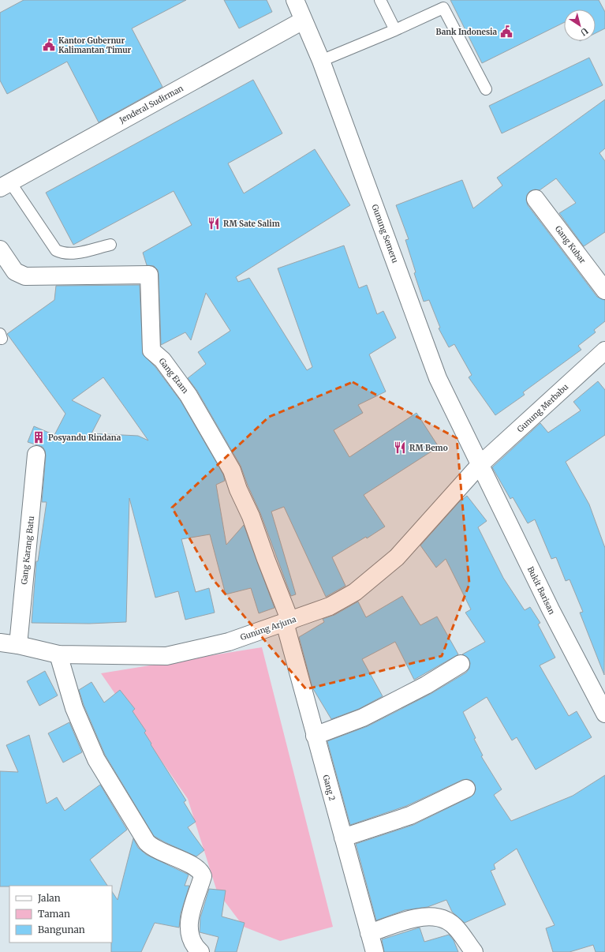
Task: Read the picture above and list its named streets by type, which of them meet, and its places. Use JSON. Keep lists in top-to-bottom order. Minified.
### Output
{"streets":{"street":["Jenderal Sudirman","Gunung Semeru","Gang Kubar","Gang Etam","Gunung Merbabu","Gang Karang Batu","Bukit Barisan","Gunung Arjuna","Gang 2"]},"crossings":[["Jenderal Sudirman","Gunung Semeru"],["Gunung Semeru","Gunung Merbabu"],["Gunung Semeru","Bukit Barisan"],["Gunung Semeru","Gunung Arjuna"],["Gang Etam","Gunung Arjuna"],["Gang Etam","Gang 2"],["Gunung Merbabu","Bukit Barisan"],["Gunung Merbabu","Gunung Arjuna"],["Gang Karang Batu","Gunung Arjuna"],["Bukit Barisan","Gunung Arjuna"],["Gunung Arjuna","Gang 2"]],"places":{"public building":["Bank Indonesia","Kantor Gubernur Kalimantan Timur"],"restaurant":["RM Sate Salim","RM Bemo"],"building":["Posyandu Rindana"]},"legend":["Jalan","Taman","Bangunan"],"north":"bottom right"}
